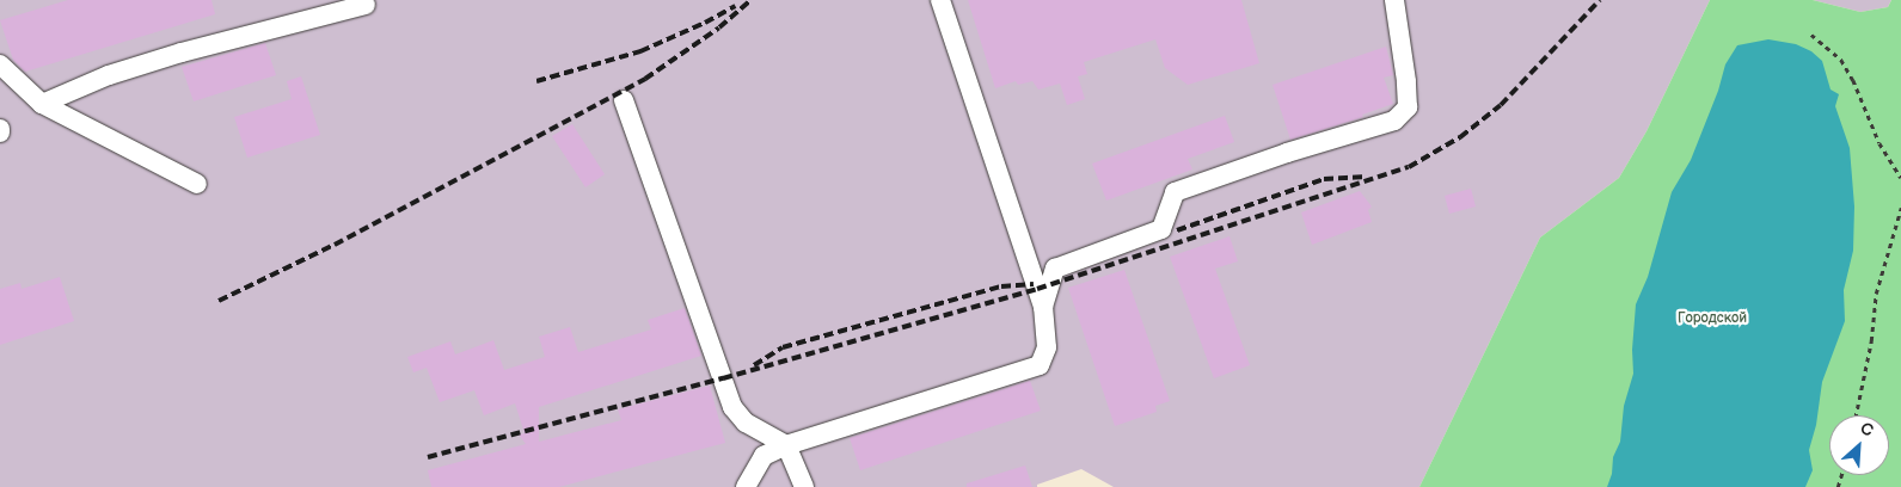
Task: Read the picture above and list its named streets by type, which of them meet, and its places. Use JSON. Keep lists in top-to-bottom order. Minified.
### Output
{"parks":["Городской"],"north":"top right"}
